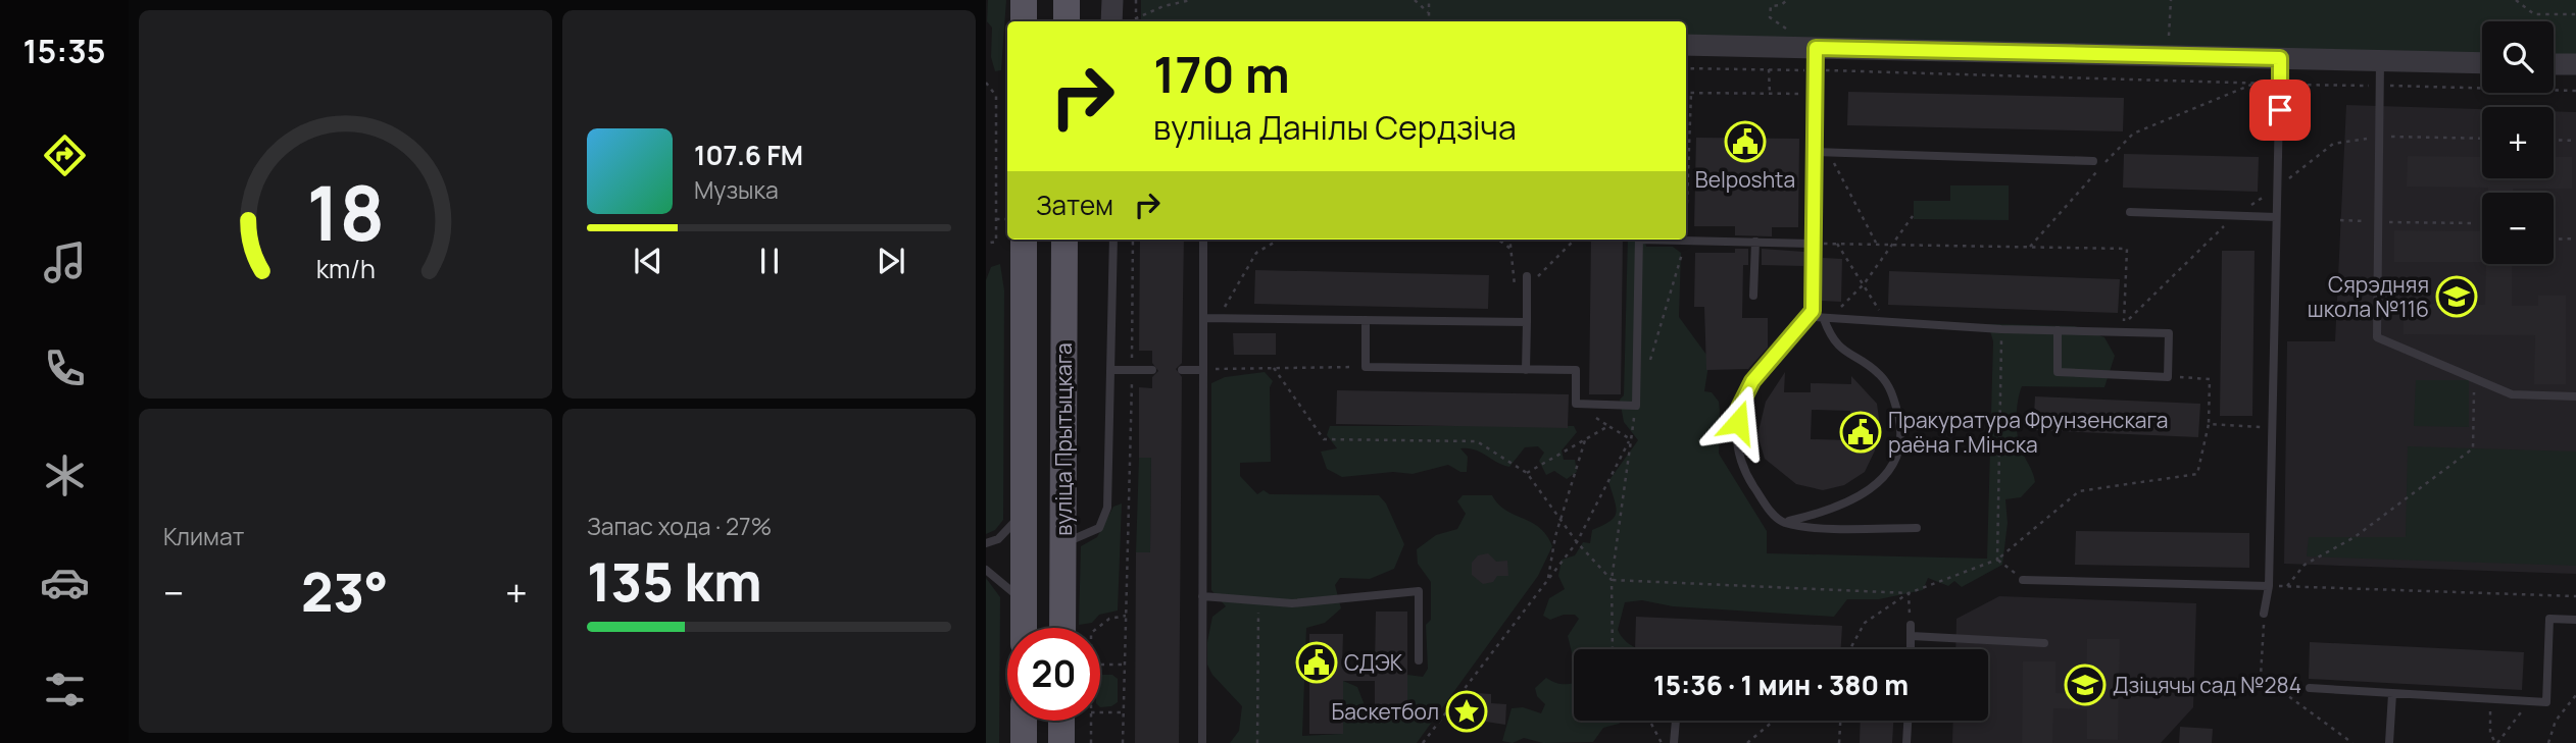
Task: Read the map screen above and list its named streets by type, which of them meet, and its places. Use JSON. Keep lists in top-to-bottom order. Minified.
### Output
{"streets":{"main road":["вуліца Прытыцкага"]},"places":{"public building":["Belposhta","Пракуратура Фрунзенскага раёна г.Мінска","СДЭК"],"school or university":["Сярэдняя школа №116","Дзіцячы сад №284"],"place":["Баскетбол"]},"page":{"tabs":"15:35","map_buttons":["+","−"],"turn":["170 m","вуліца Данілы Сердзіча"],"song":["107.6 FM","Музыка"],"then":"Затем","tile":["Климат",["Запас хода · 27%","135 km"]],"heat":["−","23°","+"],"limit":"20","trip":"15:36 · 1 мин · 380 m","gauge":["18","km/h"]}}
